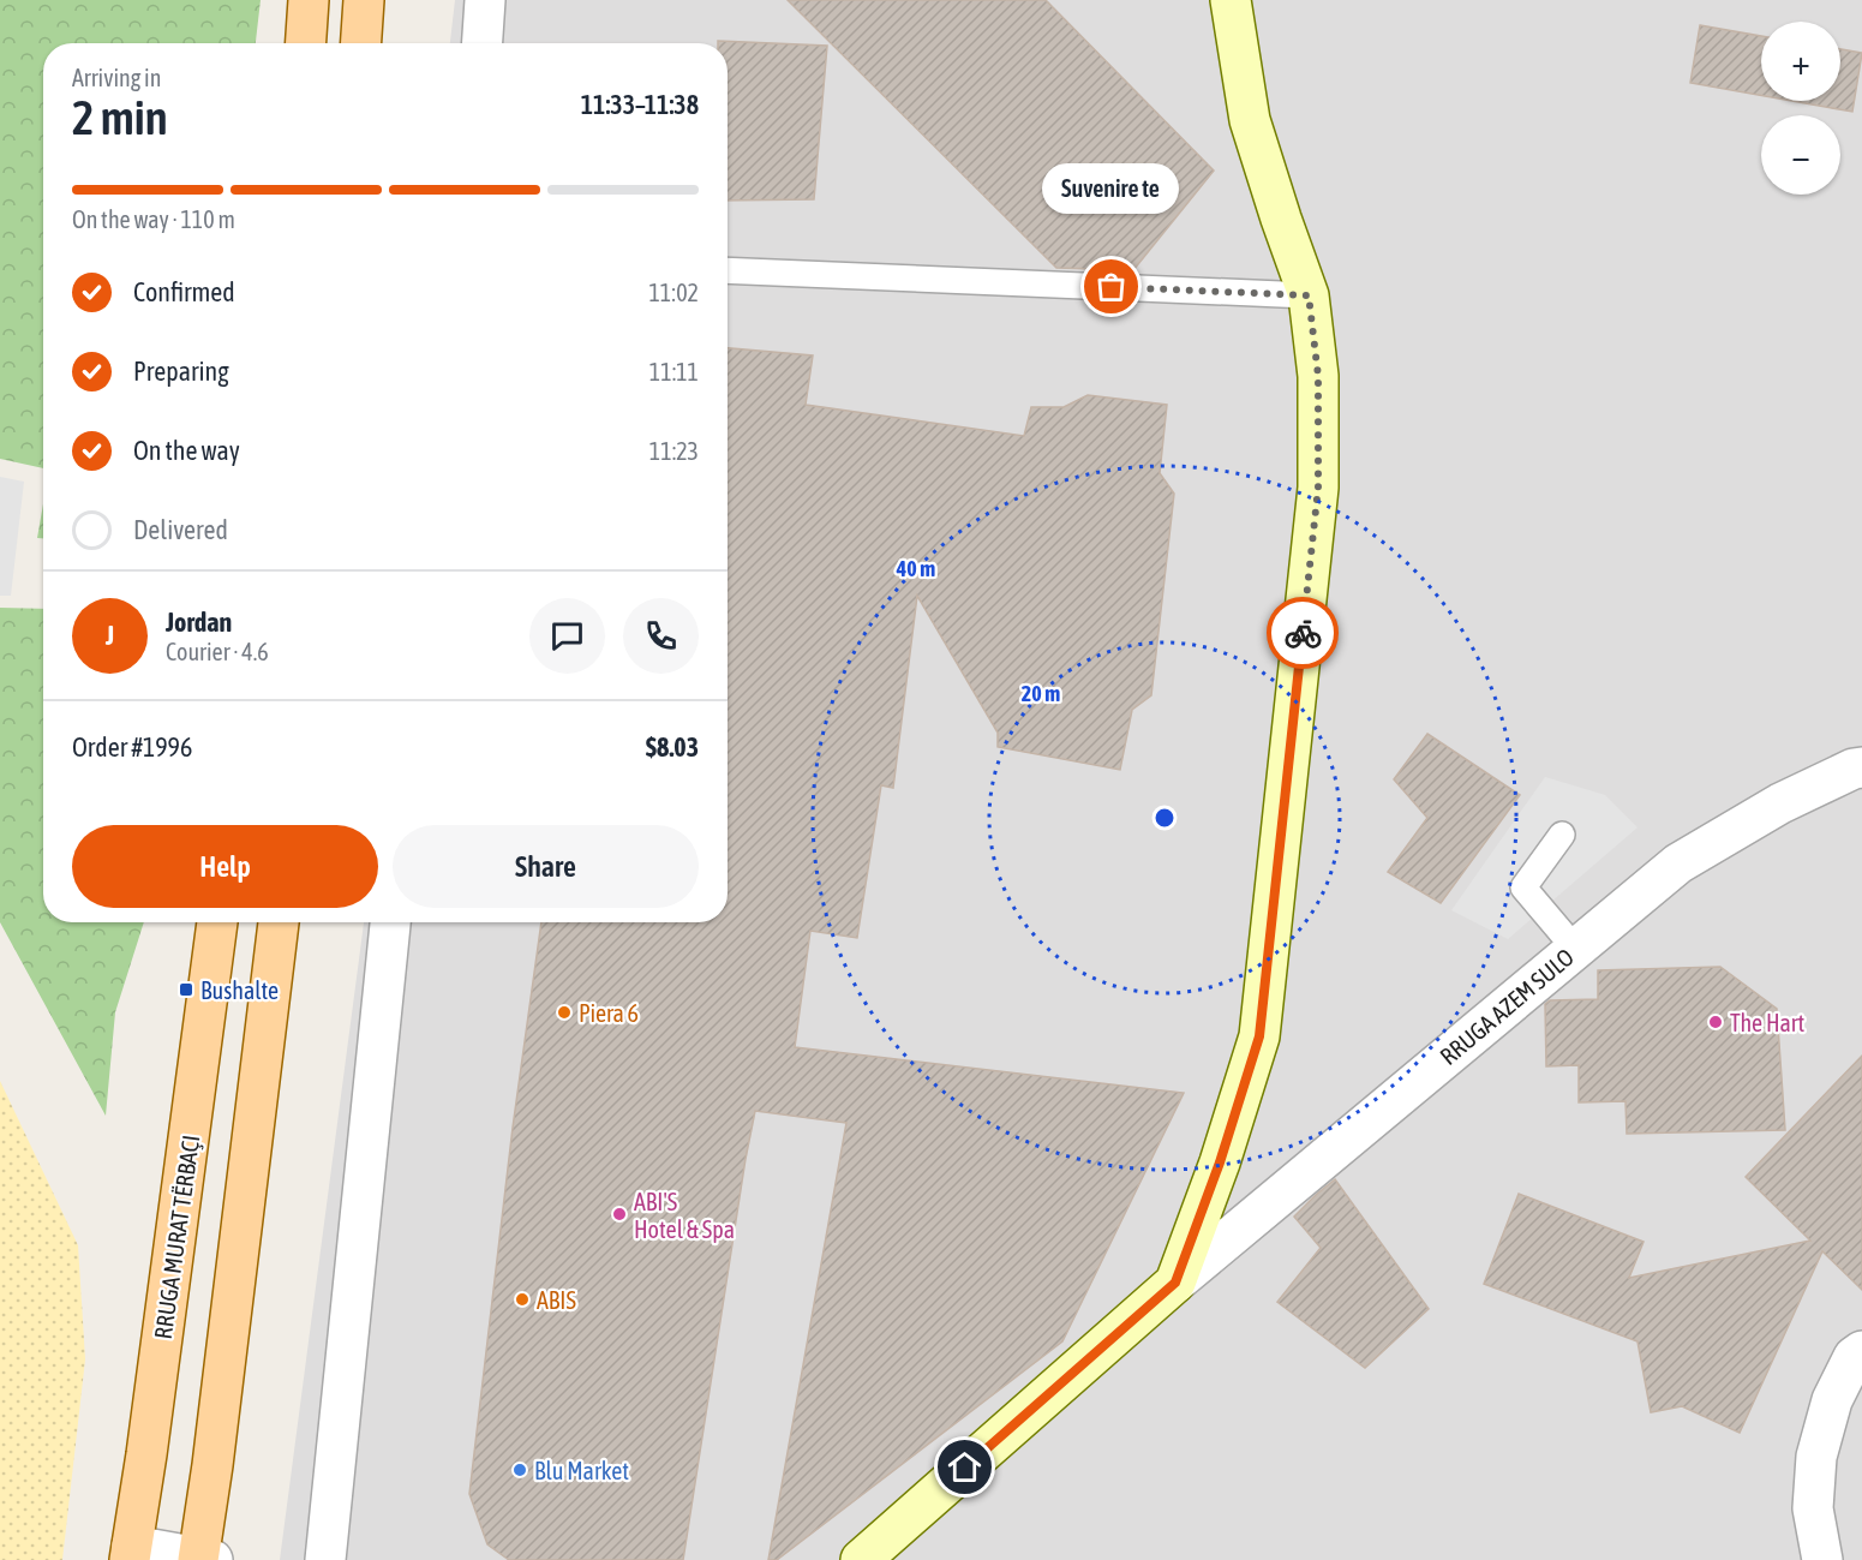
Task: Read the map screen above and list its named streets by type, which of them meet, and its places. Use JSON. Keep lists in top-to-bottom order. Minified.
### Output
{"streets":{"main road":["RRUGA MURAT TËRBAÇI"],"street":["RRUGA AZEM SULO"]},"places":{"other":["Suvenire te","Piera 6","The Hart","ABI'S Hotel & Spa","ABIS","Blu Market"],"transit":["Bushalte"]},"page":{"map_buttons":["+","−"],"heading":["2 min","Arriving in","11:33–11:38"],"panel":["Jordan","Courier · 4.6","Order #1996","$8.03"],"bubble":"Suvenire te","bar":"On the way · 110 m","list":[["Confirmed","11:02"],["Preparing","11:11"],["On the way","11:23"],"Delivered"],"round":"J","buttons":["Help","Share"]},"rings":["40 m","20 m"]}
